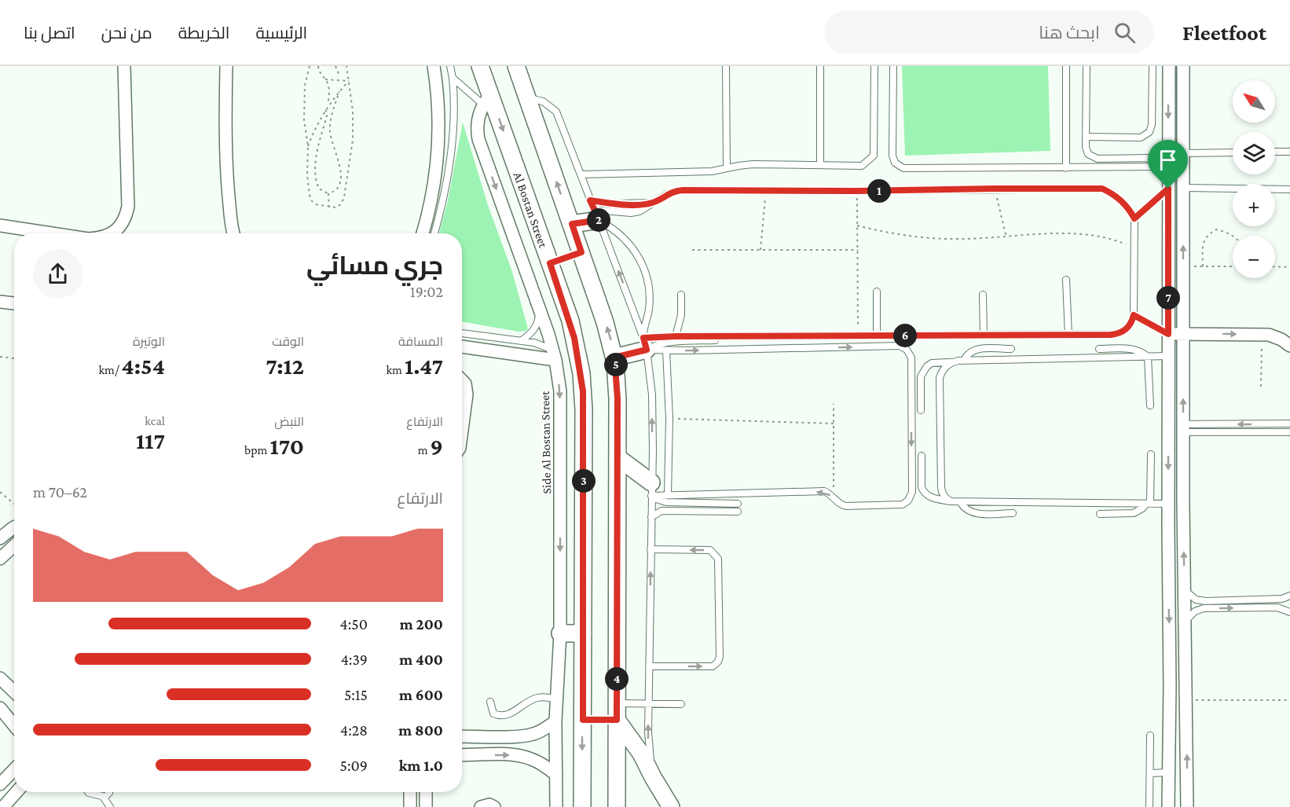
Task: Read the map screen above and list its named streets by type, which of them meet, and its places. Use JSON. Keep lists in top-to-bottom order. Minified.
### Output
{"streets":{"street":["Al Bostan Street","Side Al Bostan Street"]},"crossings":[["Al Bostan Street","Side Al Bostan Street"]],"north":"top left","page":{"header":"Fleetfoot","search":"ابحث هنا","nav":["الرئيسية","الخريطة","من نحن","اتصل بنا"],"map_buttons":["+","−"],"pins":["1","2","7","6","5","3","4"],"heading":["جري مسائي","19:02"],"stats":[["المسافة","1.47 km"],["الوقت","7:12"],["الوتيرة","4:54 /km"],["الارتفاع","9 m"],["النبض","170 bpm"],["kcal","117"]],"chart":["الارتفاع","62–70 m"],"list":[{"name":"200 m","note":"4:50"},{"name":"400 m","note":"4:39"},{"name":"600 m","note":"5:15"},{"name":"800 m","note":"4:28"},{"name":"1.0 km","note":"5:09"}]}}
